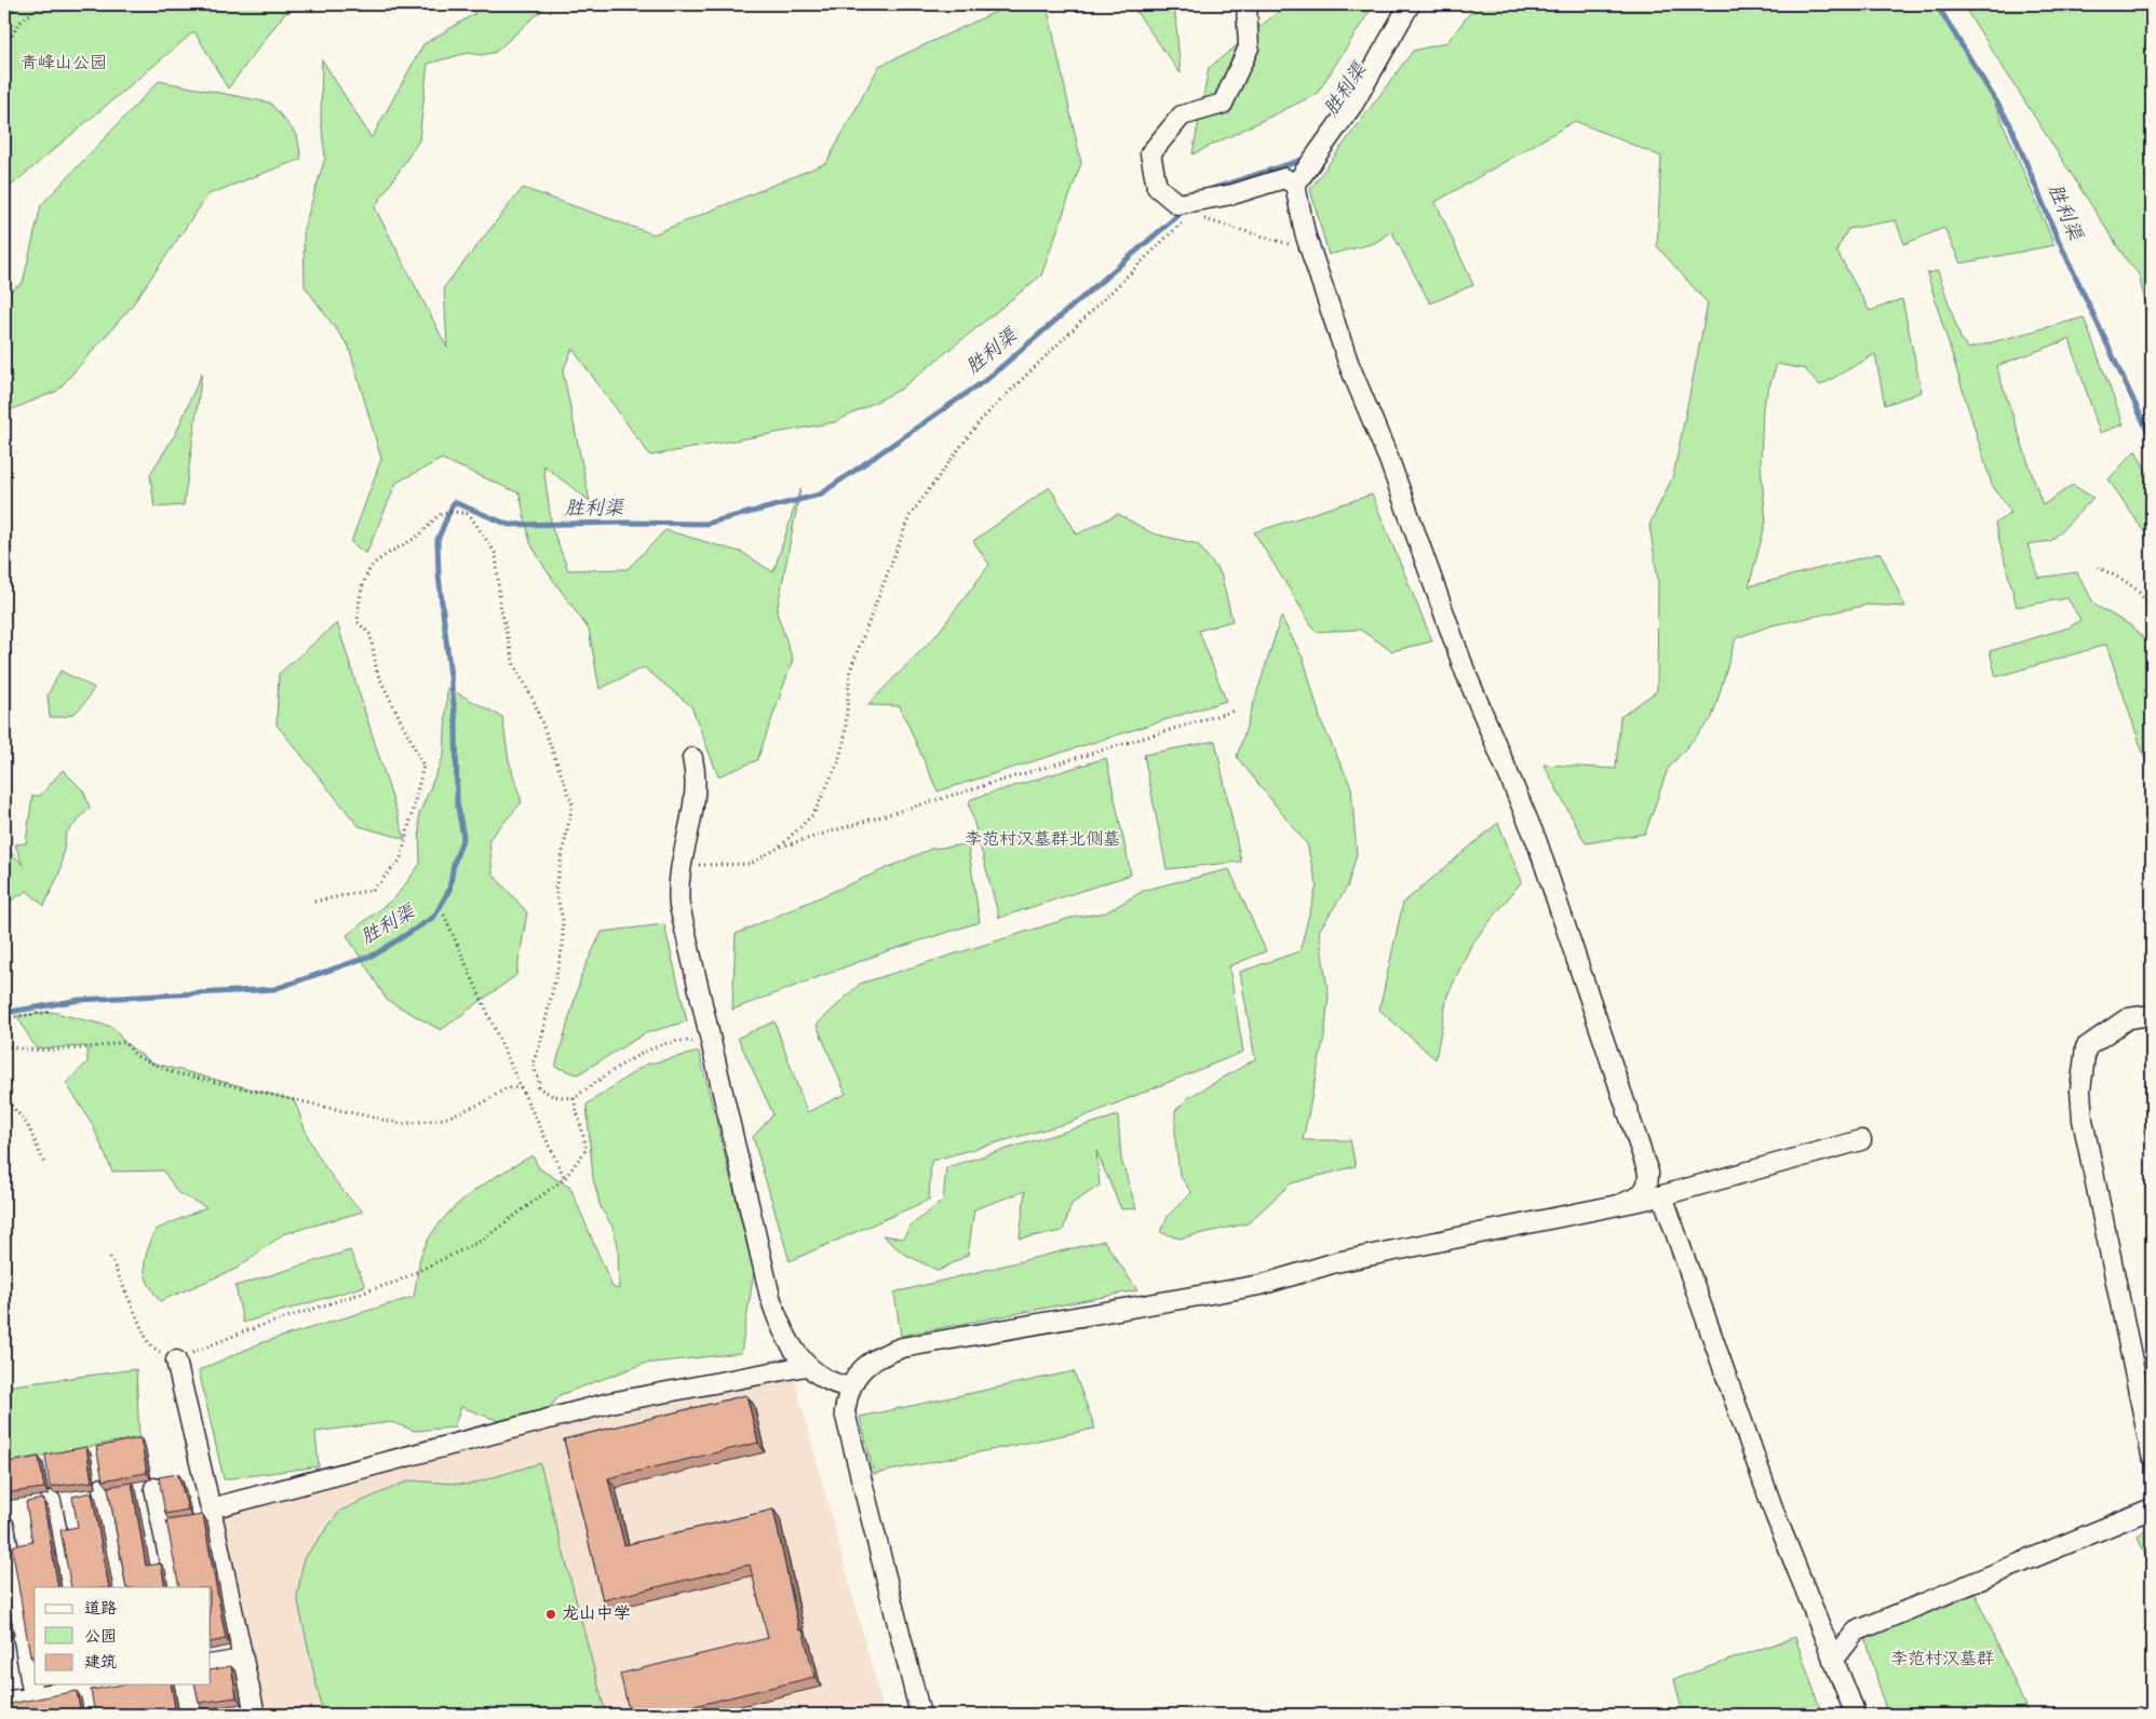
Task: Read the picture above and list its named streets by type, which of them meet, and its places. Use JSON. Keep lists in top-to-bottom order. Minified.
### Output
{"water":["胜利渠"],"parks":["青峰山公园","李范村汉墓群北侧墓","李范村汉墓群"],"places":["龙山中学"],"legend":["道路","公园","建筑"]}
